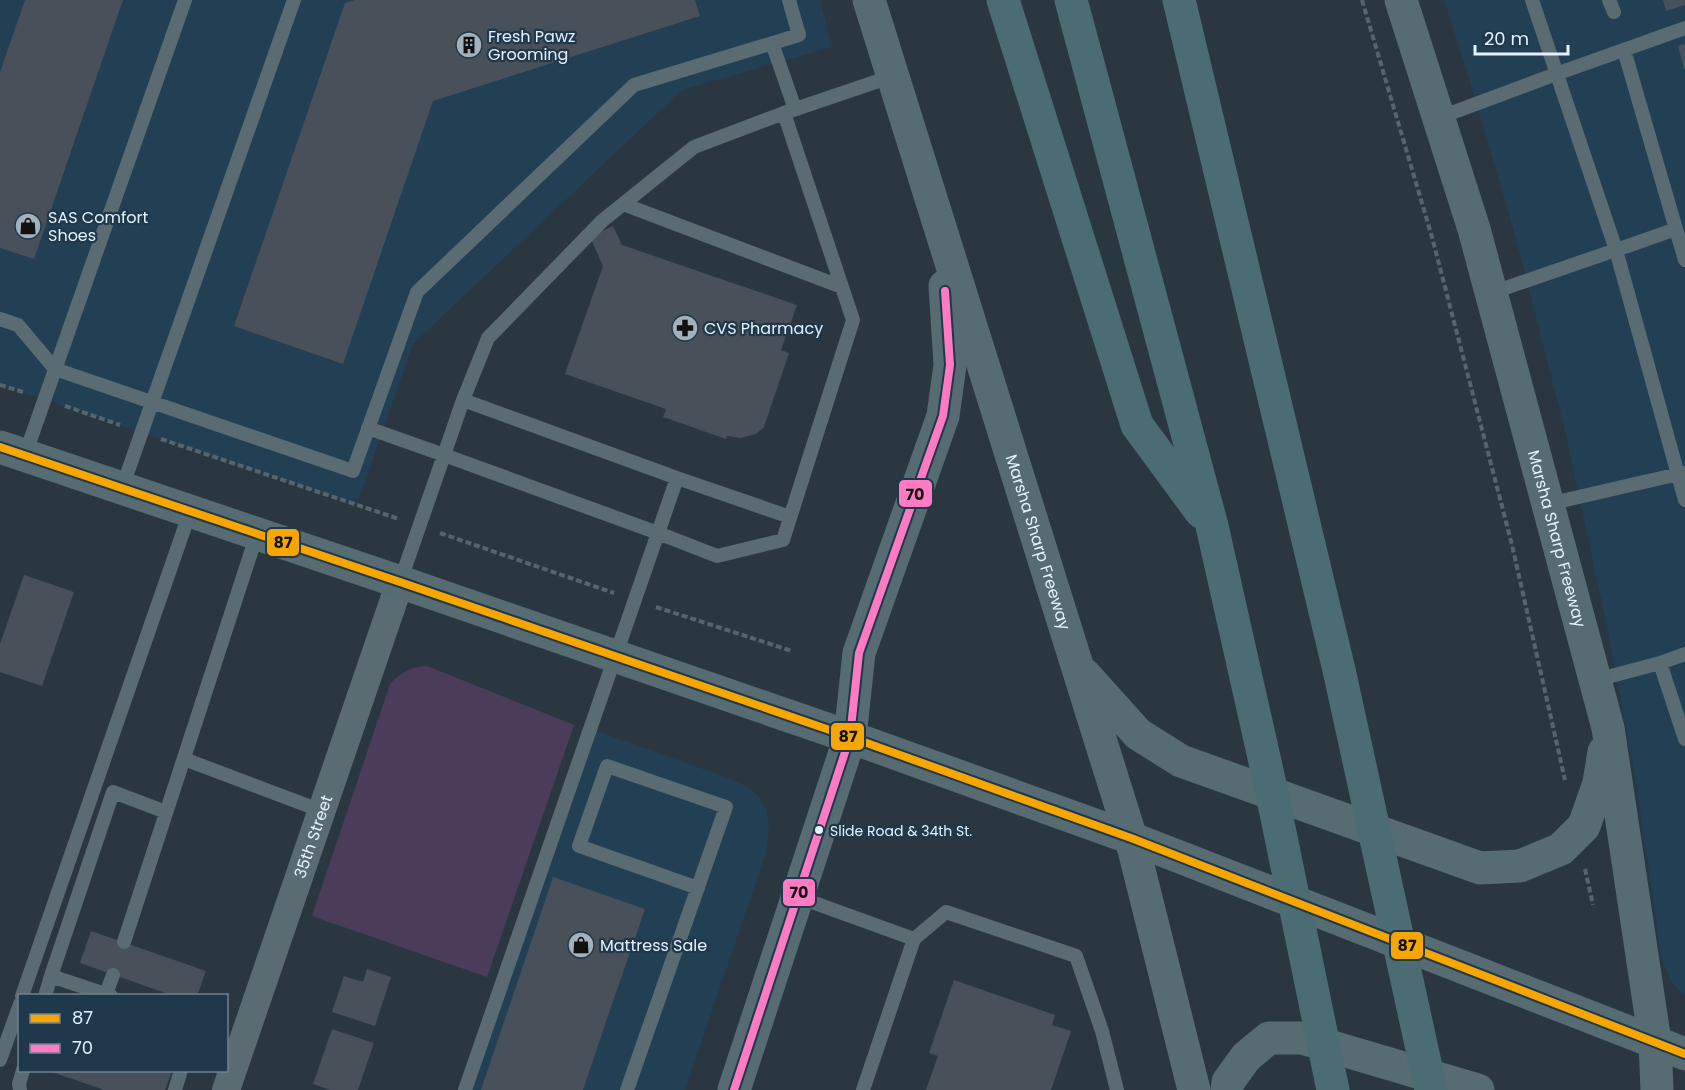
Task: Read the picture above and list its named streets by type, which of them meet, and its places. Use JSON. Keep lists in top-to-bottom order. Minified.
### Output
{"streets":{"main road":["Marsha Sharp Freeway"],"street":["35th Street"]},"places":{"building":["Fresh Pawz Grooming"],"shop":["SAS Comfort Shoes","Mattress Sale"],"pharmacy":["CVS Pharmacy"],"other":["Slide Road & 34th St."]},"lines":["transit line 70","transit line 87"],"legend":["87","70"],"scale_bar":"20 m"}
